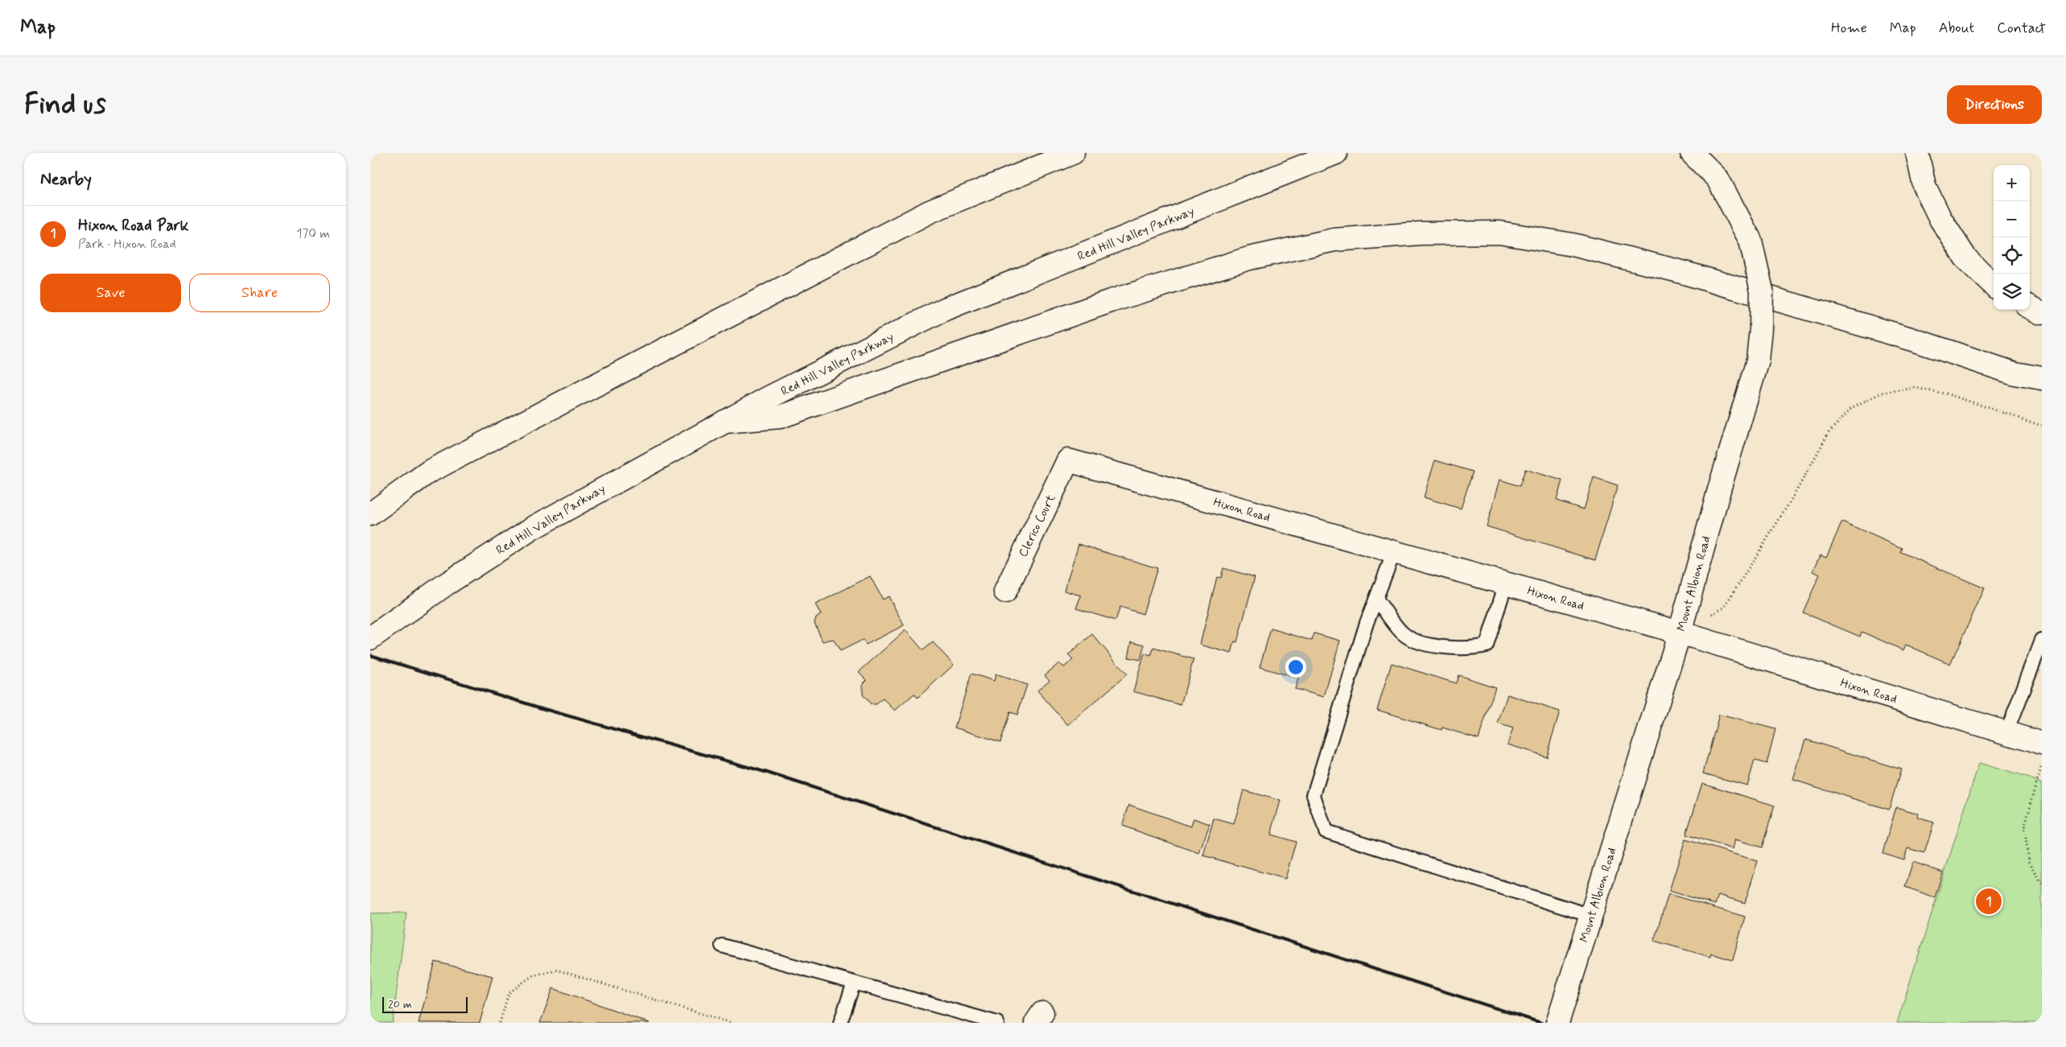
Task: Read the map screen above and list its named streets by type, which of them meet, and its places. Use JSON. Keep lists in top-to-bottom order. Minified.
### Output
{"streets":{"main road":["Red Hill Valley Parkway","Hixon Road","Clerico Court","Mount Albion Road"]},"crossings":[["Hixon Road","Clerico Court"],["Hixon Road","Mount Albion Road"]],"scale_bar":"20 m","page":{"header":"Map","nav":["Home","Map","About","Contact"],"buttons":["Directions",["Save","Share"]],"title":"Find us","heading":"Nearby","map_buttons":["+","−"],"list":[{"mark":"1","name":"Hixon Road Park","note":"Park · Hixon Road","value":"170 m"}],"pins":"1","scale":"20 m"}}
